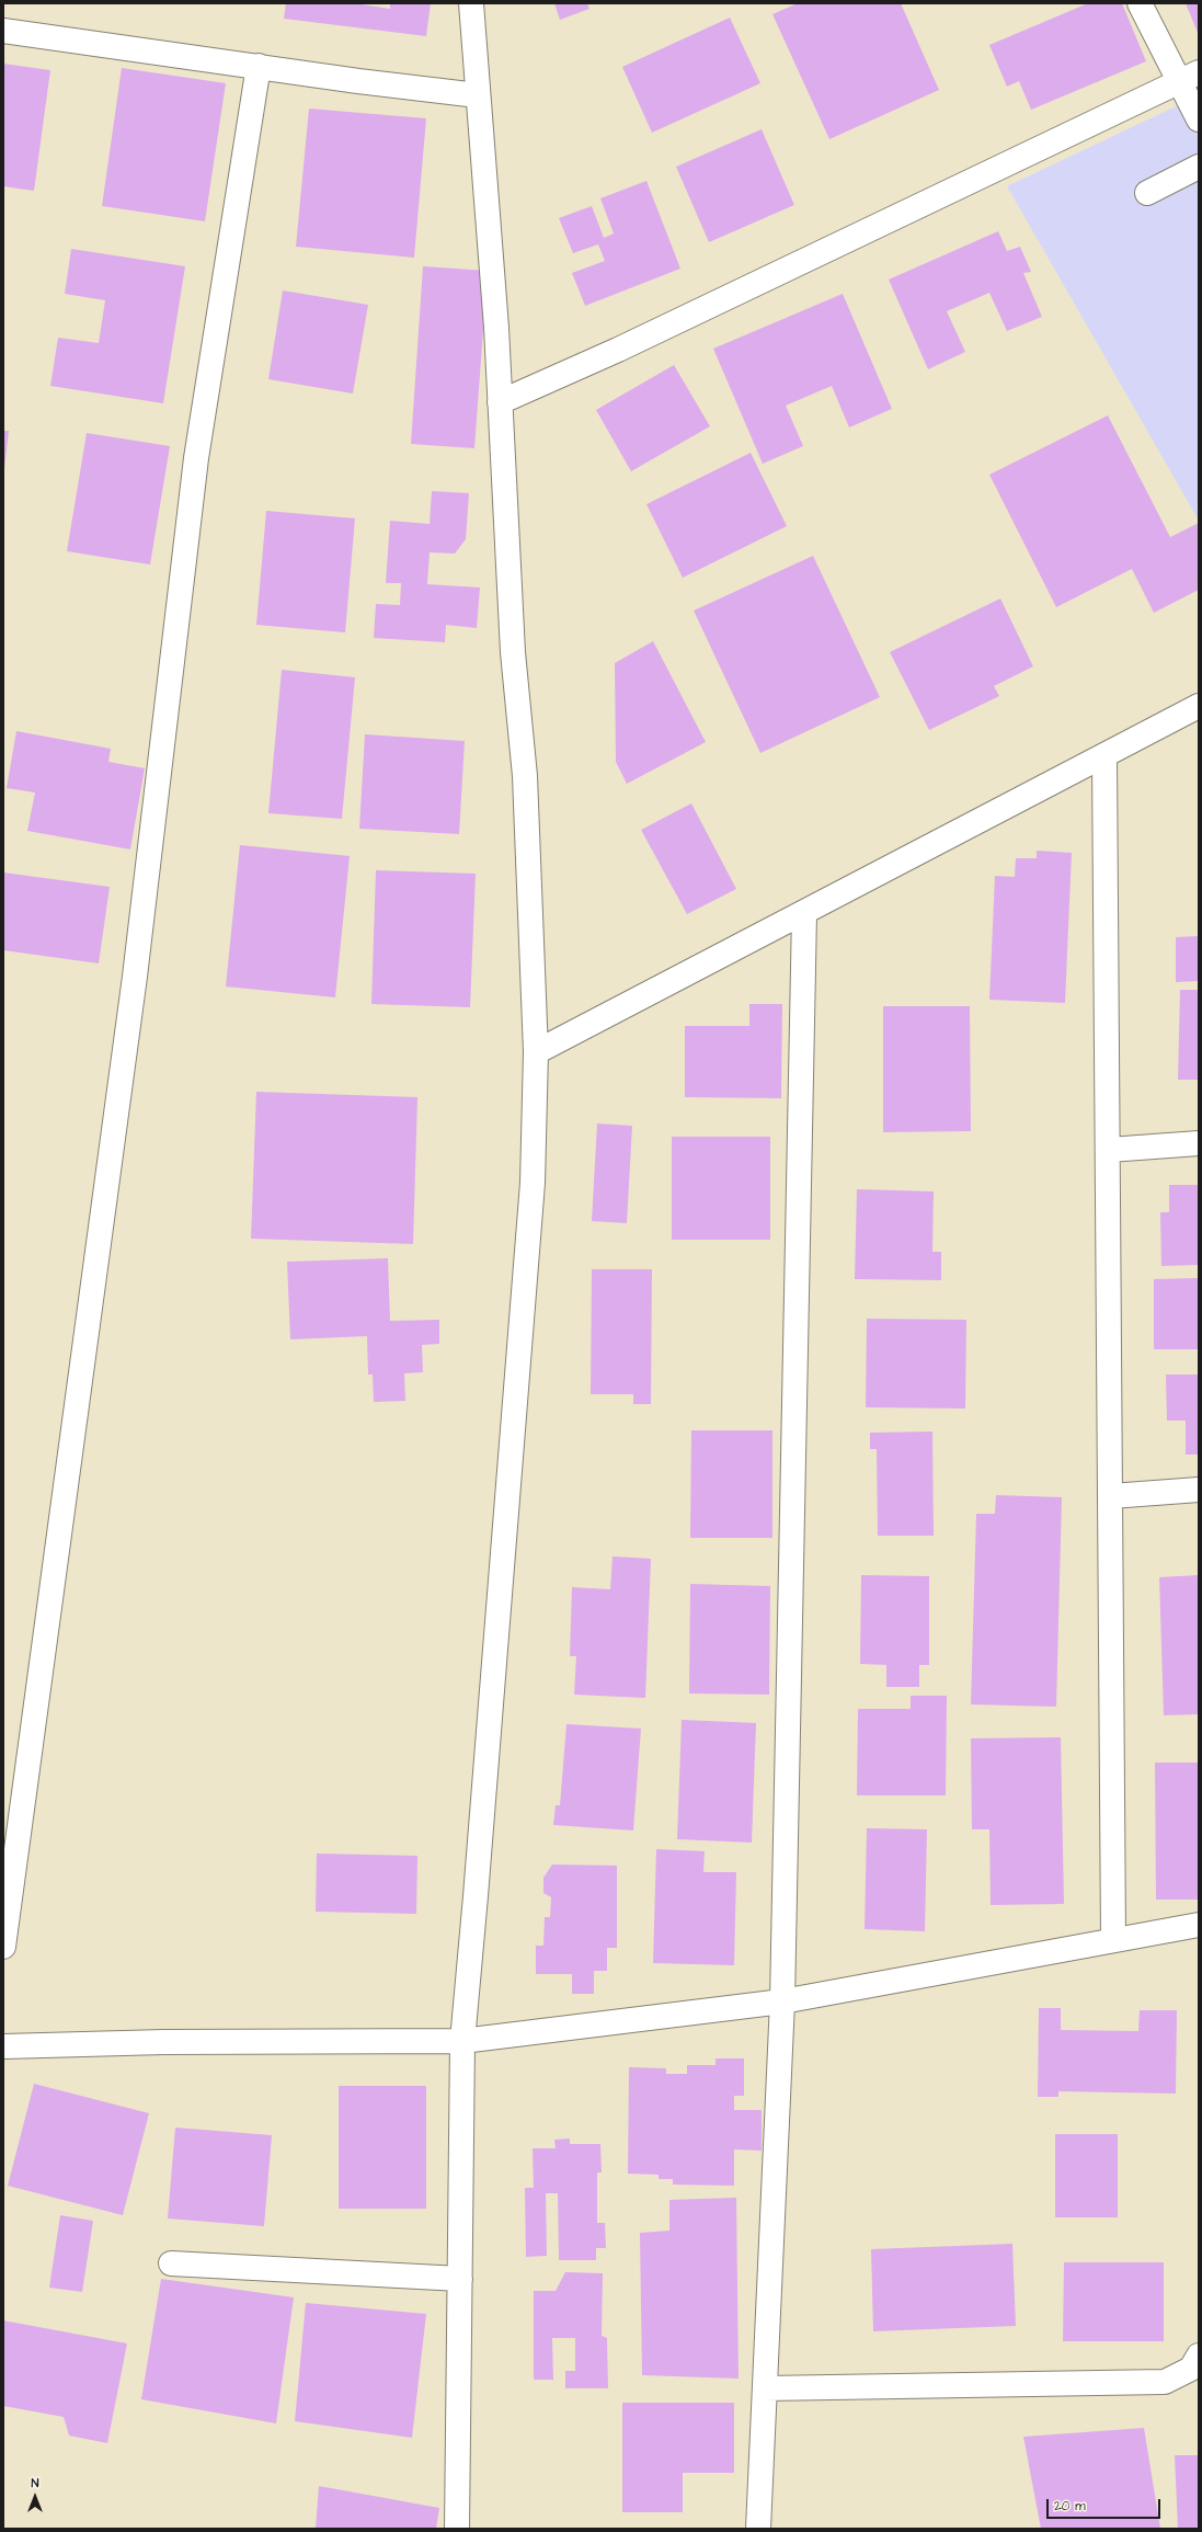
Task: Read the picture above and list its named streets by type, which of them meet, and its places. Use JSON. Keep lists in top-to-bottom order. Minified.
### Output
{"scale_bar":"20 m","north":"top"}
